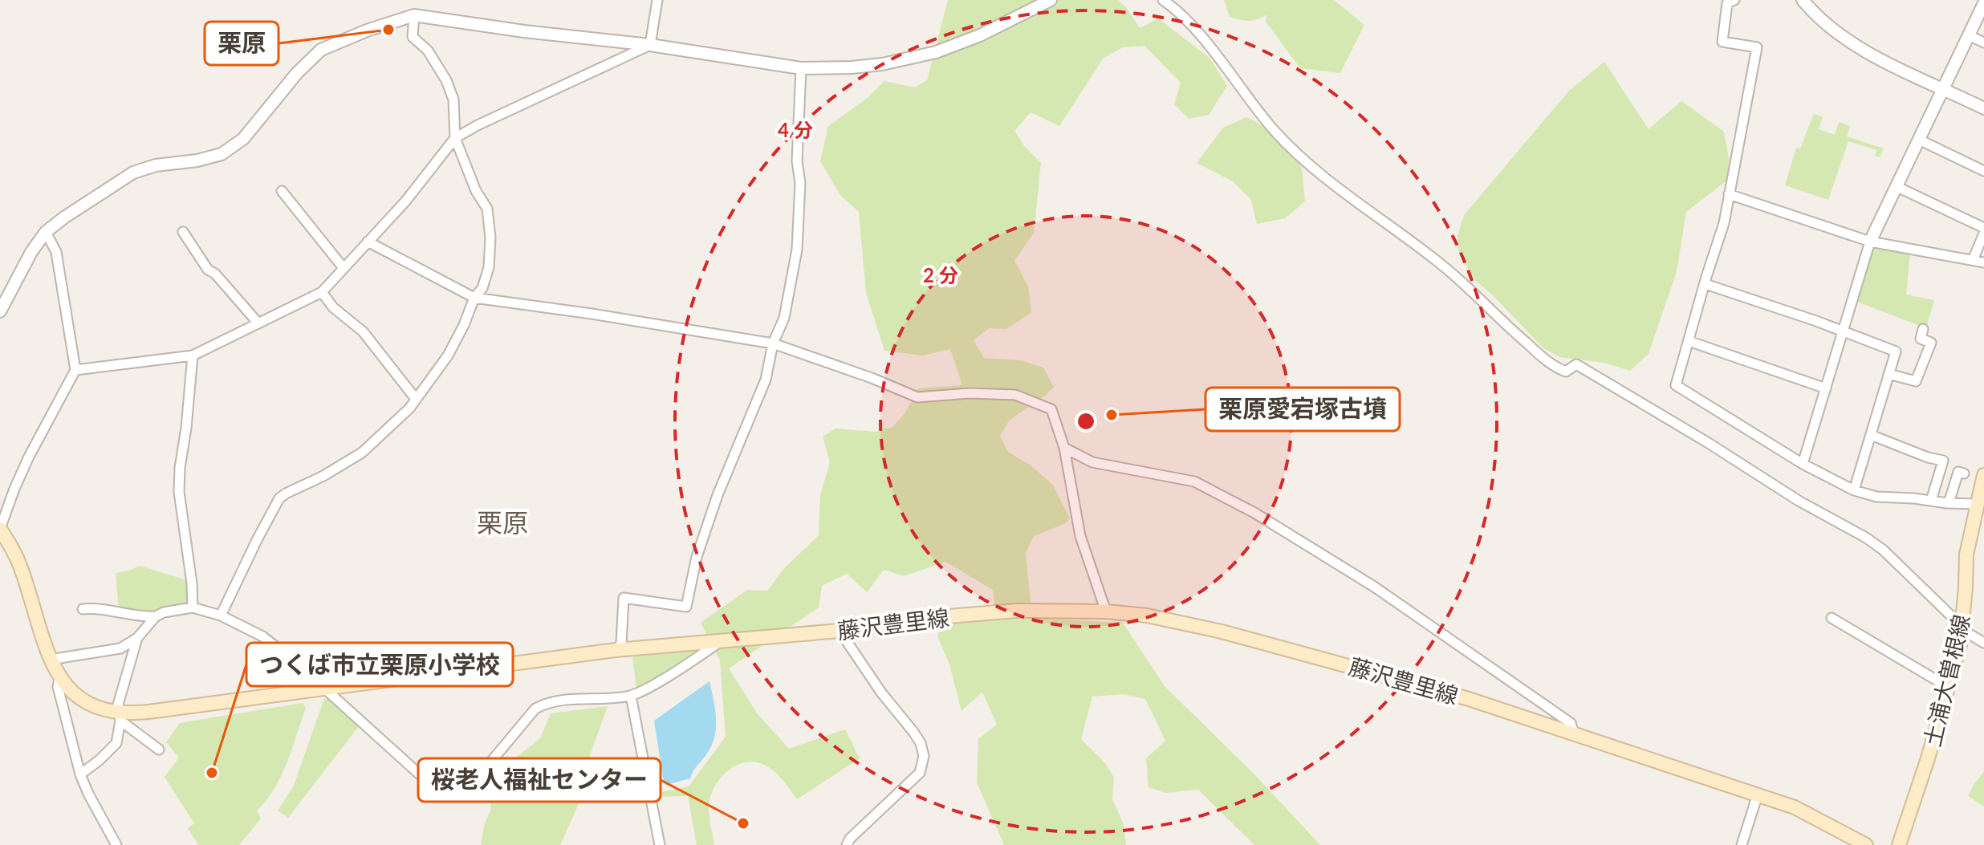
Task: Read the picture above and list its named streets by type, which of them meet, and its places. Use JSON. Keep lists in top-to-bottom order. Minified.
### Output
{"streets":{"main road":["藤沢豊里線","土浦大曽根線"]},"districts":["栗原"],"places":["栗原","栗原愛宕塚古墳","つくば市立栗原小学校","桜老人福祉センター"],"rings":["4 分","2 分"]}
